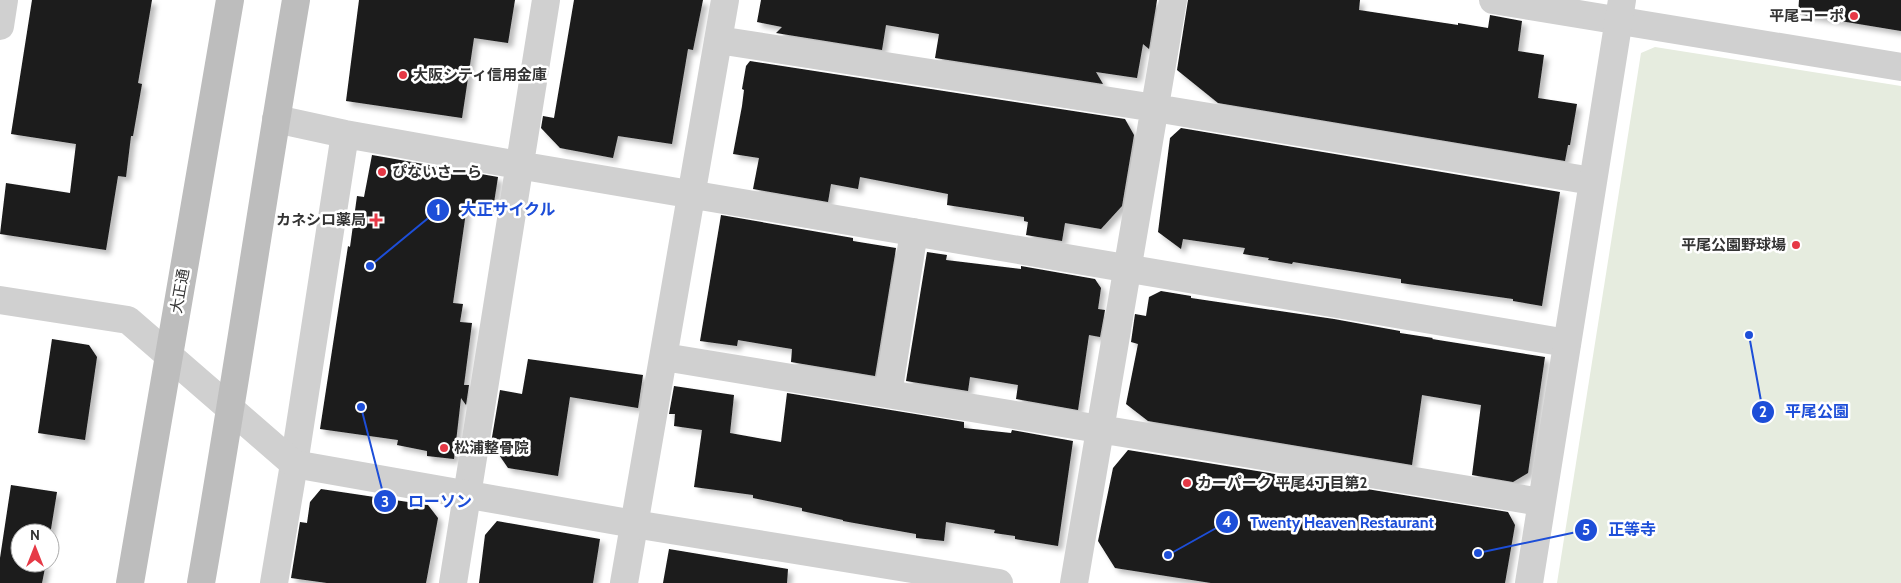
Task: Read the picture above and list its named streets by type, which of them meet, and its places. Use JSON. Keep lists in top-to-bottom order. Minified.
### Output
{"streets":{"main road":["大正通"]},"places":{"other":["平尾コーポ","大阪シティ信用金庫","ぴないさーら","平尾公園野球場","大正サイクル","平尾公園","ローソン","松浦整骨院","カーパーク 平尾4丁目第2","正等寺","Twenty Heaven Restaurant"],"health":["カネシロ薬局"]},"north":"top"}
